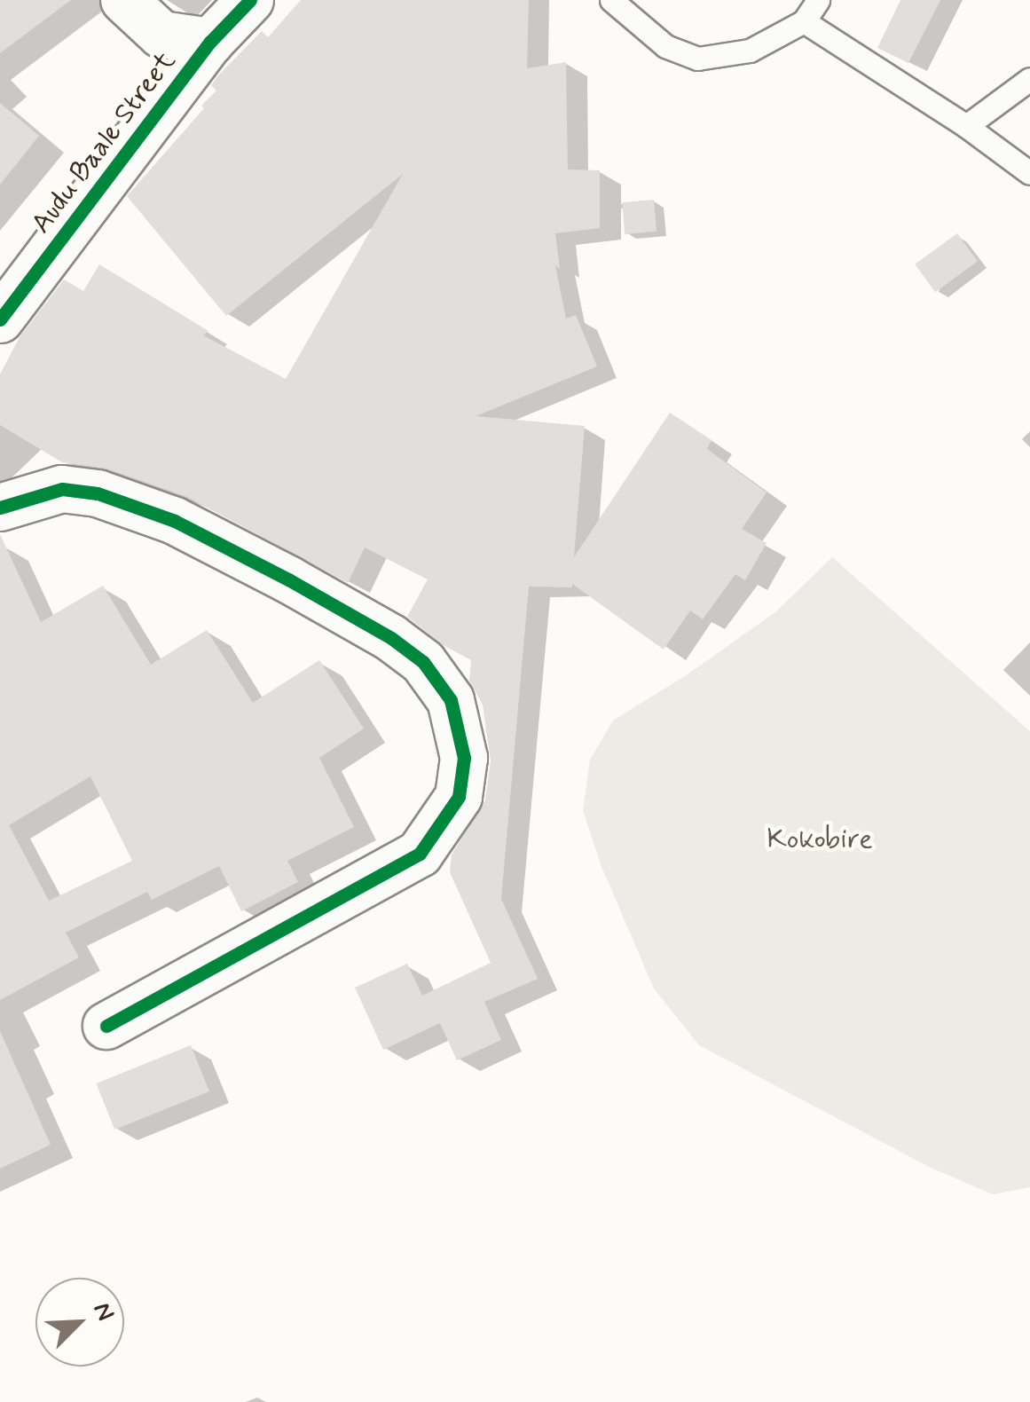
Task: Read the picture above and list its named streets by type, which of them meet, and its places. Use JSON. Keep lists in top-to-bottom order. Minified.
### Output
{"streets":{"street":["Audu Baale Street"]},"parks":["Kokobire"],"north":"top right"}
